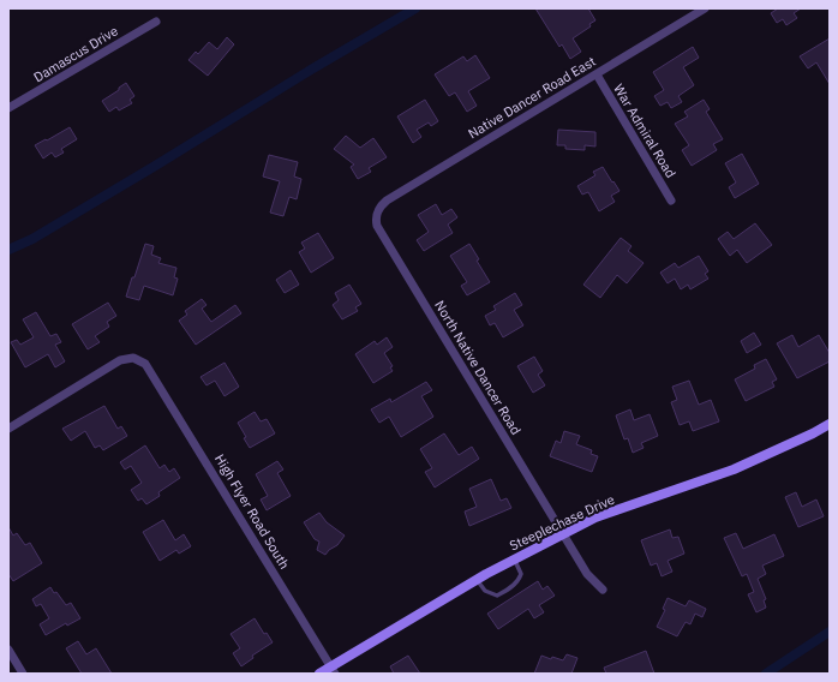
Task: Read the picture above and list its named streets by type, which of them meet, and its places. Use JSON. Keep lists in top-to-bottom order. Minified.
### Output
{"streets":{"street":["Damascus Drive","Native Dancer Road East","War Admiral Road","North Native Dancer Road","High Flyer Road South","Steeplechase Drive"]},"crossings":[["Native Dancer Road East","War Admiral Road"],["Native Dancer Road East","North Native Dancer Road"],["North Native Dancer Road","Steeplechase Drive"],["High Flyer Road South","Steeplechase Drive"]]}
